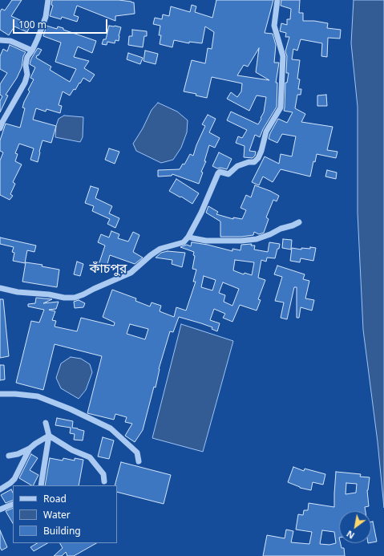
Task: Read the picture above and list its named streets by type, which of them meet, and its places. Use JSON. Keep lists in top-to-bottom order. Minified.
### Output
{"districts":["কাঁচপুর"],"legend":["Road","Water","Building"],"scale_bar":"100 m","north":"bottom left"}
